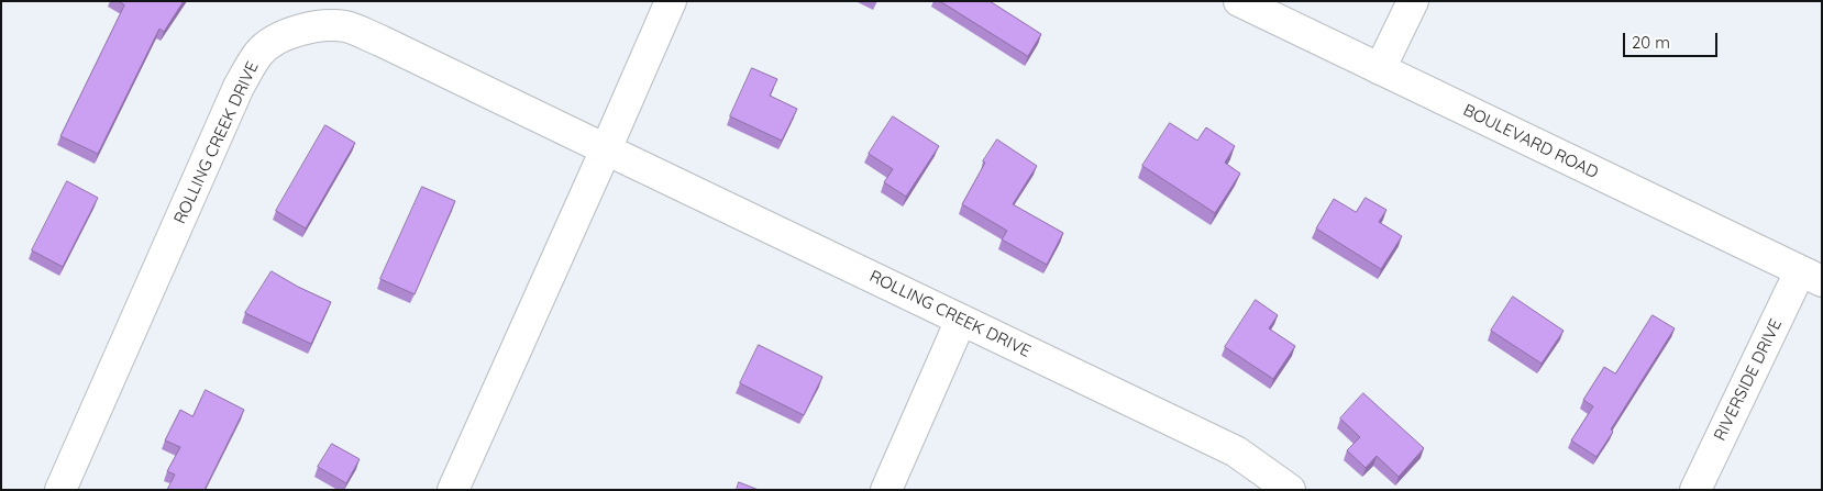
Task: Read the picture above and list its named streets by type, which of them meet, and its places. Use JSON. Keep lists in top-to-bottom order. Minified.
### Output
{"streets":{"street":["BOULEVARD ROAD","ROLLING CREEK DRIVE","RIVERSIDE DRIVE"]},"crossings":[["BOULEVARD ROAD","RIVERSIDE DRIVE"]],"scale_bar":"20 m"}
